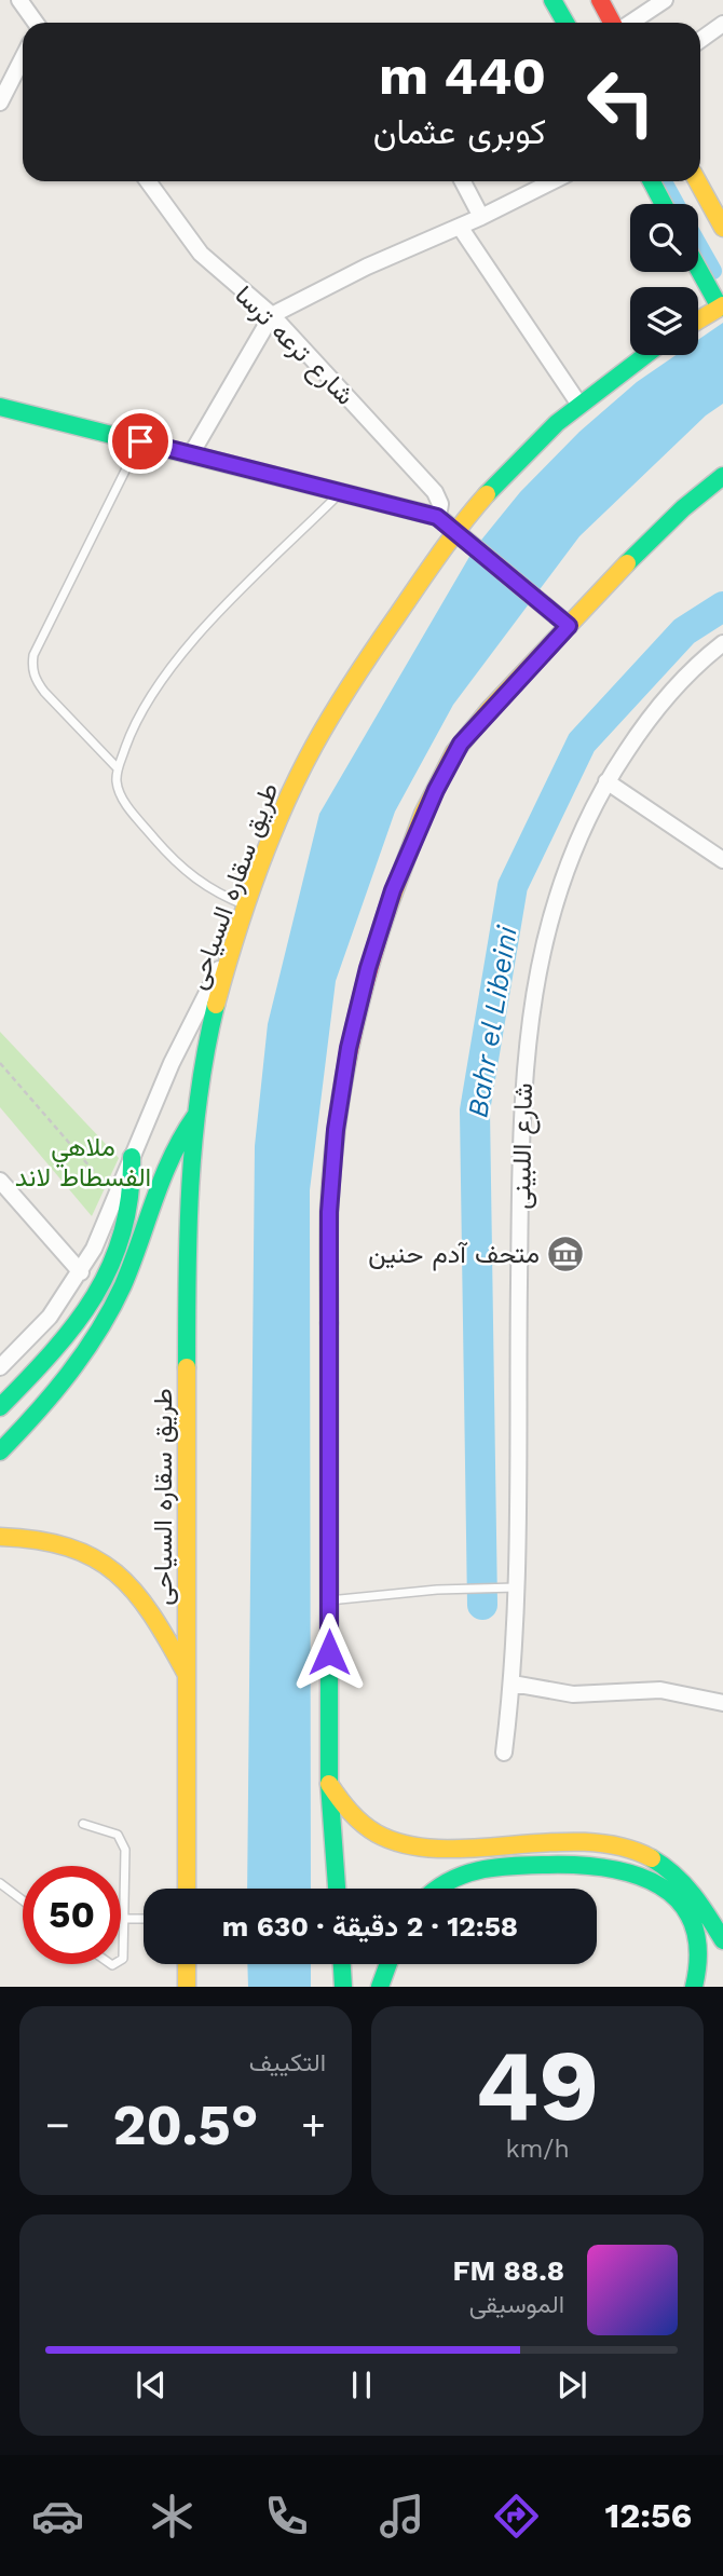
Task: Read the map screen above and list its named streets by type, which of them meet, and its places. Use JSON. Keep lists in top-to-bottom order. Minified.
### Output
{"streets":{"main road":["طريق سقاره السياحى"],"street":["شارع ترعه ترسا","شارع اللبينى"]},"water":["Bahr el Libeini"],"parks":["ملاهي الفسطاط لاند"],"places":{"museum":["متحف آدم حنين"]},"page":{"turn":["440 m","كوبرى عثمان"],"limit":"50","trip":"12:58 · 2 دقيقة · 630 m","tile":[["49","km/h"],"التكييف"],"heat":["−","20.5°","+"],"song":["88.8 FM","الموسيقى"],"tabs":"12:56"}}
